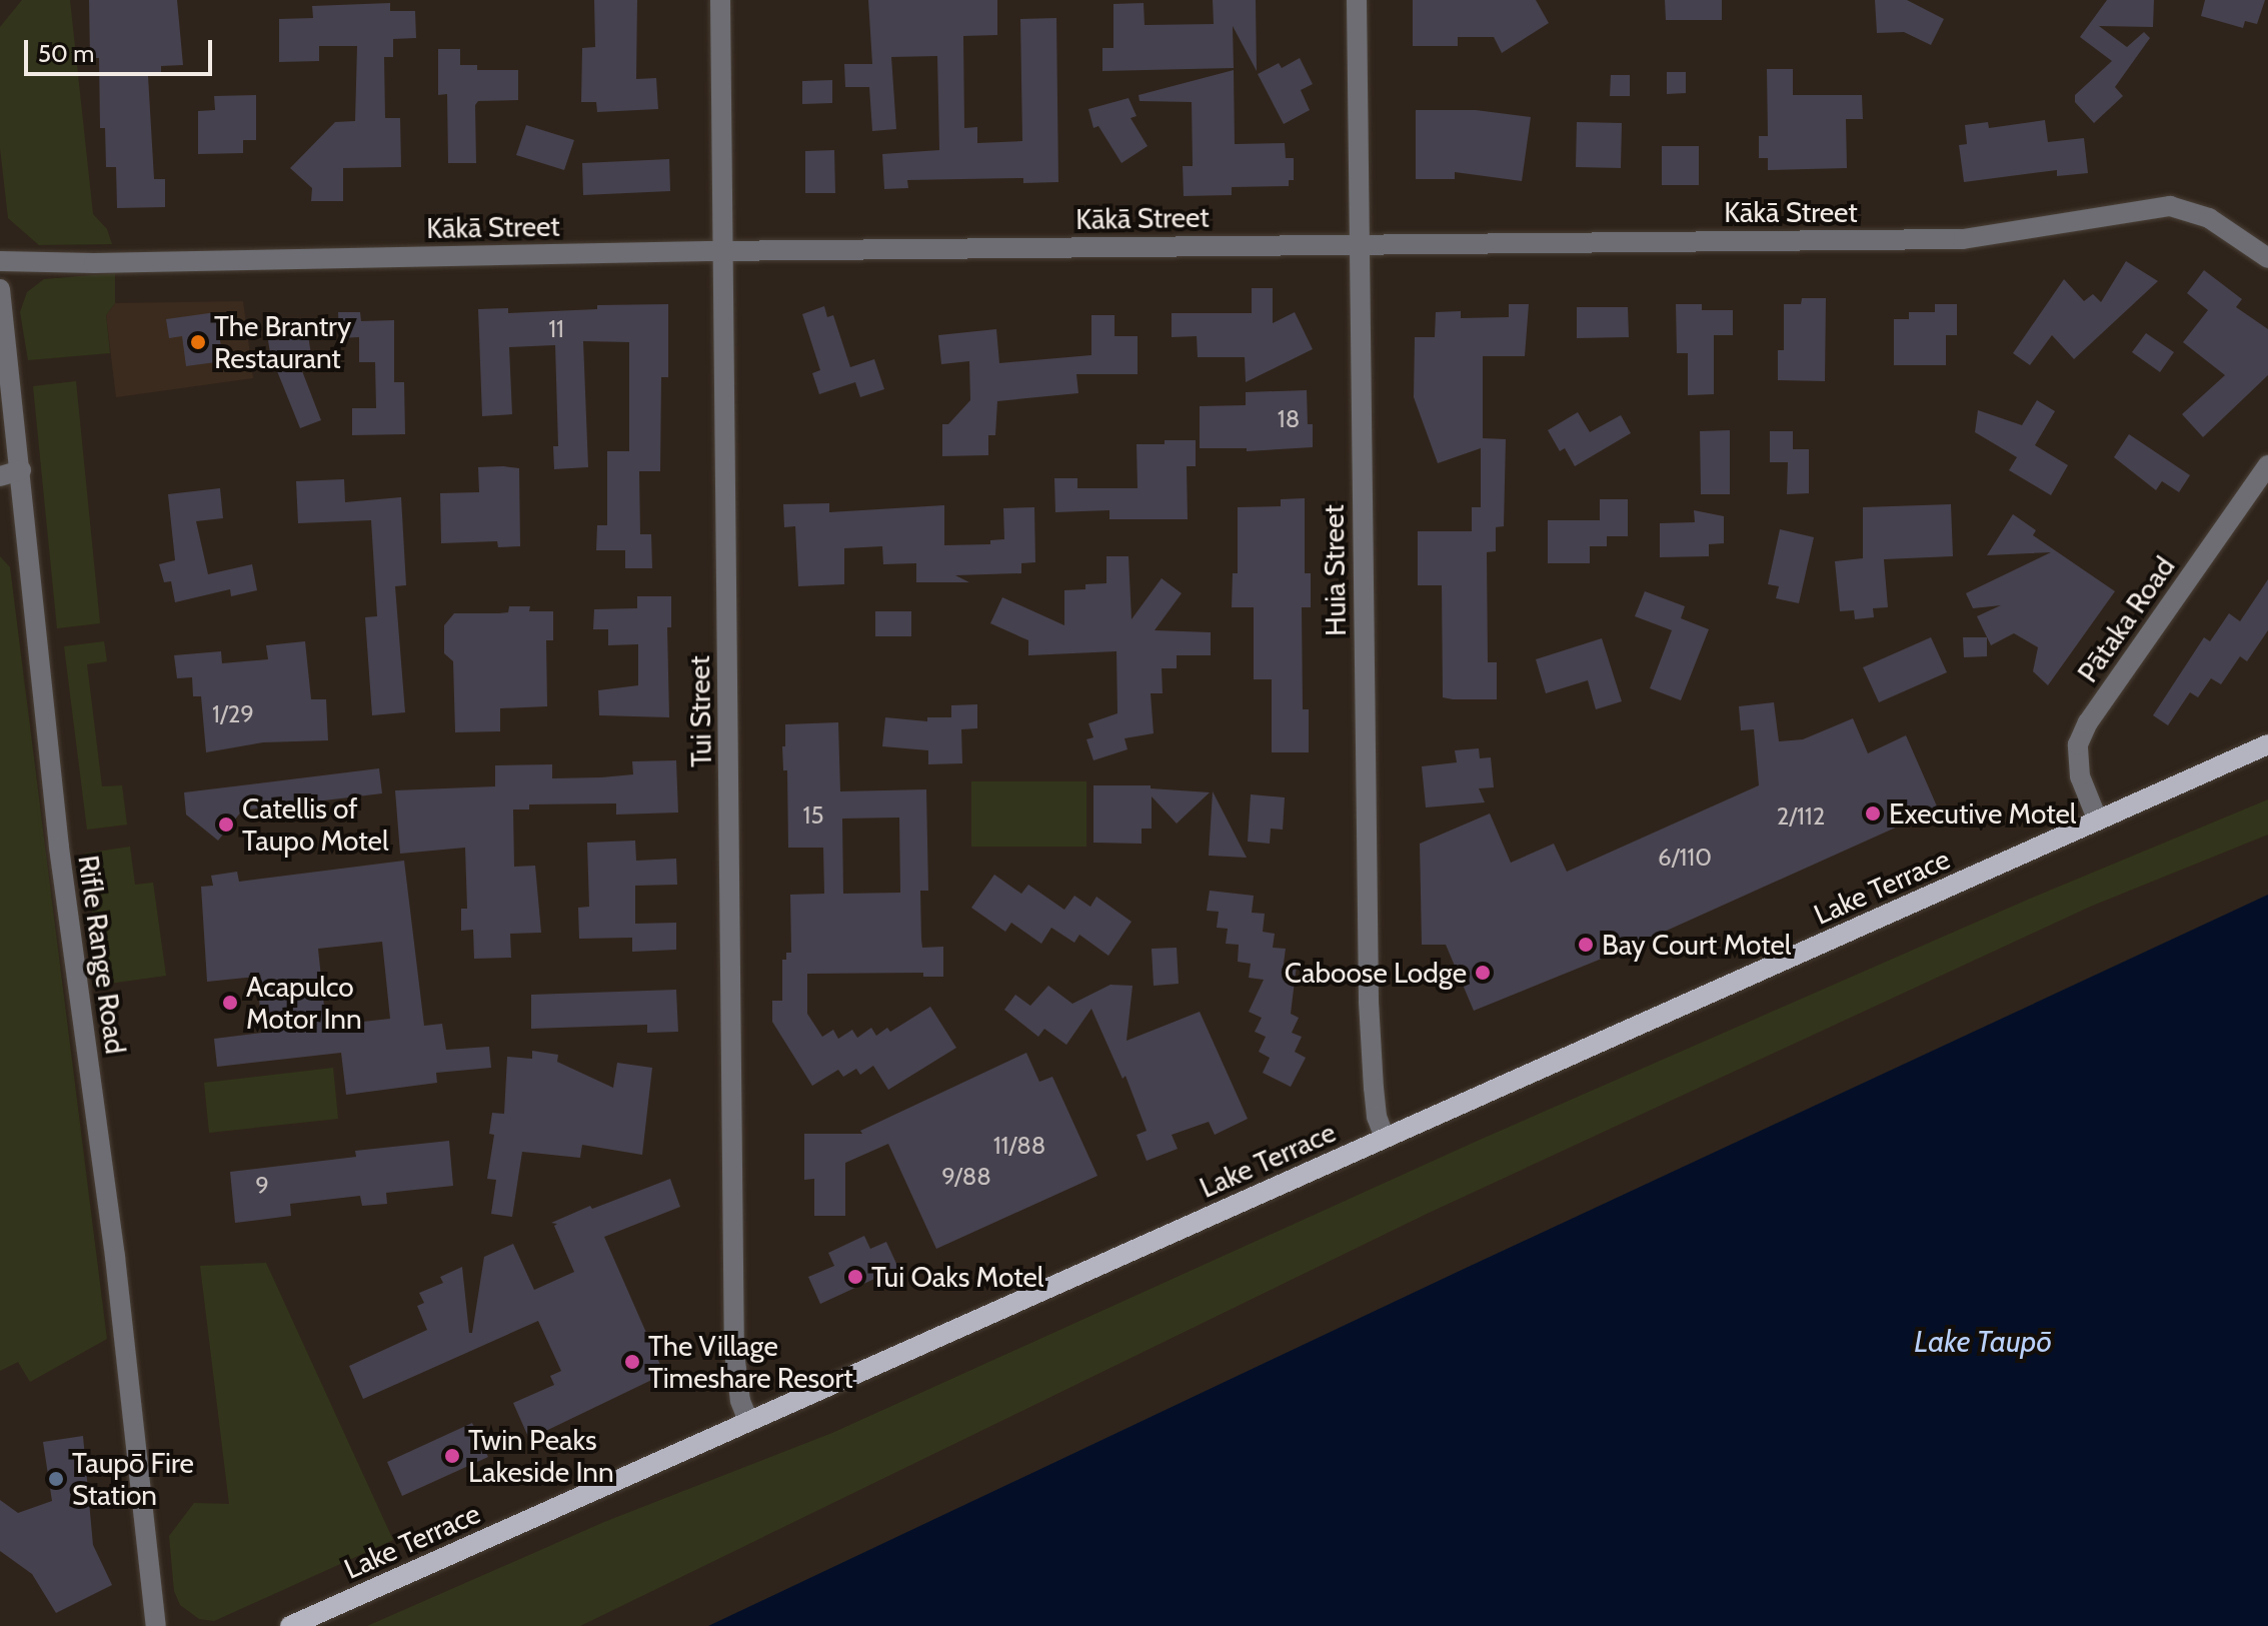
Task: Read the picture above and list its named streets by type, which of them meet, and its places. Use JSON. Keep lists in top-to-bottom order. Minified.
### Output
{"streets":{"main road":["Lake Terrace"],"street":["Kākā Street","Huia Street","Pātaka Road","Tui Street","Rifle Range Road"]},"crossings":[["Kākā Street","Huia Street"],["Kākā Street","Tui Street"],["Huia Street","Lake Terrace"],["Pātaka Road","Lake Terrace"],["Tui Street","Lake Terrace"]],"water":["Lake Taupō"],"places":["The Brantry Restaurant","Executive Motel","Catellis of Taupo Motel","Bay Court Motel","Caboose Lodge","Acapulco Motor Inn","Tui Oaks Motel","The Village Timeshare Resort","Twin Peaks Lakeside Inn","Taupō Fire Station"],"house_numbers":["11","18","1/29","15","2/112","6/110","11/88","9/88","9"],"scale_bar":"50 m"}
